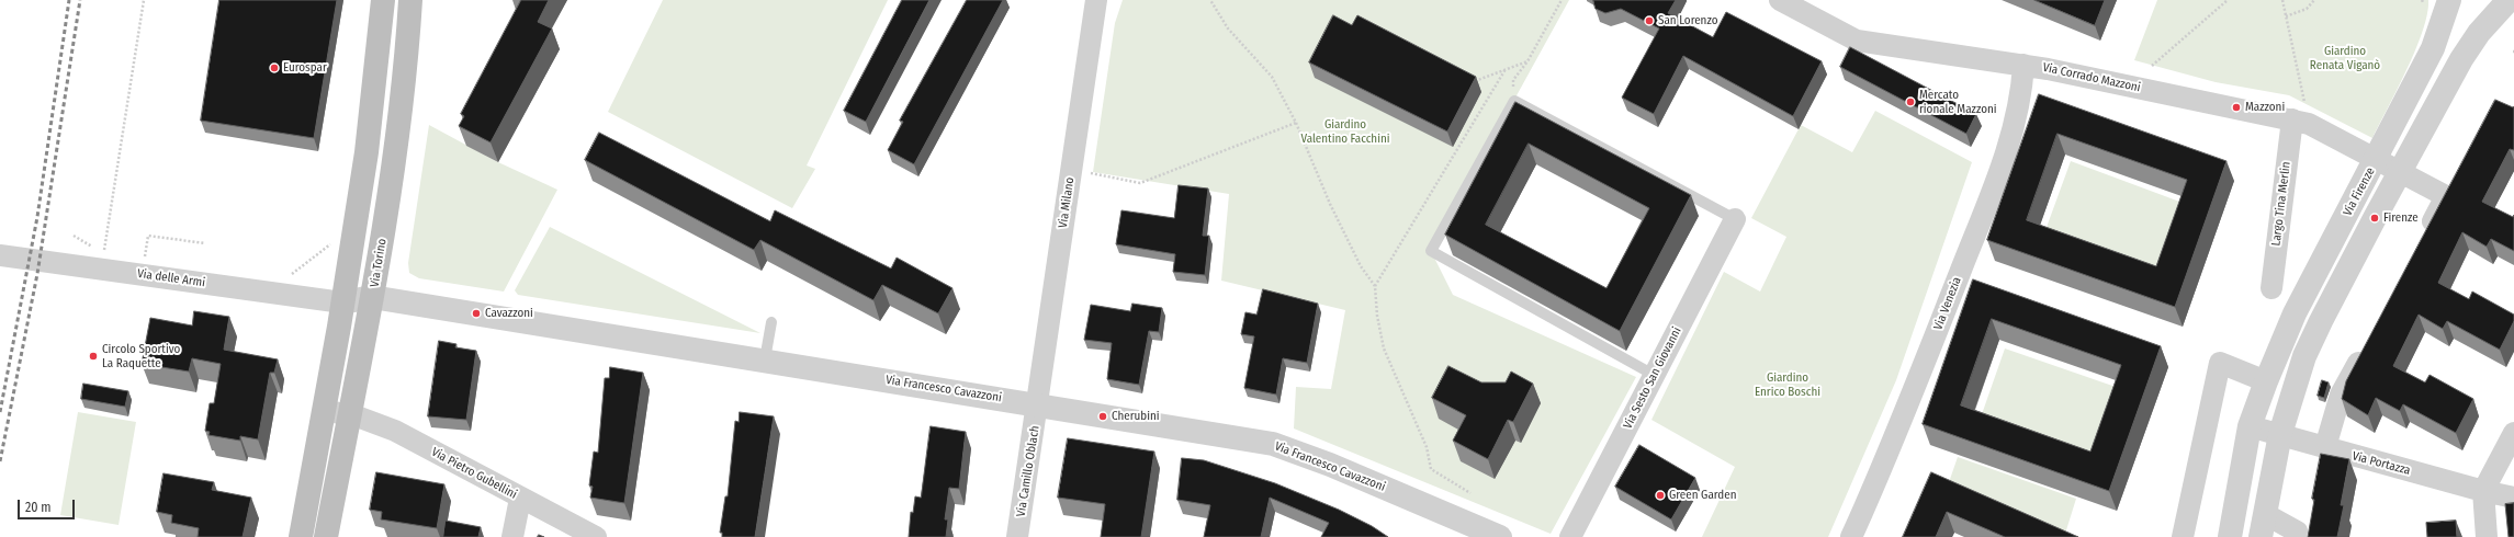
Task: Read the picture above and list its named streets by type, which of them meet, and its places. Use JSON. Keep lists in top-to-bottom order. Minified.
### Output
{"streets":{"main road":["Via Torino"],"street":["Via Corrado Mazzoni","Via Firenze","Via Milano","Largo Tina Merlin","Via delle Armi","Via Venezia","Via Sesto San Giovanni","Via Francesco Cavazzoni","Via Portazza","Via Camillo Oblach","Via Pietro Gubellini"]},"crossings":[["Via Corrado Mazzoni","Via Firenze"],["Via Corrado Mazzoni","Largo Tina Merlin"],["Via Corrado Mazzoni","Via Venezia"],["Via Firenze","Via Portazza"],["Via Milano","Via Francesco Cavazzoni"],["Via Milano","Via Camillo Oblach"],["Via Torino","Via delle Armi"],["Via Torino","Via Francesco Cavazzoni"],["Via Francesco Cavazzoni","Via Camillo Oblach"]],"parks":["Giardino Renata Viganò","Giardino Valentino Facchini","Giardino Enrico Boschi"],"places":["San Lorenzo","Eurospar","Mercato rionale Mazzoni","Mazzoni","Firenze","Cavazzoni","Circolo Sportivo La Raquette","Cherubini","Green Garden"],"scale_bar":"20 m"}
